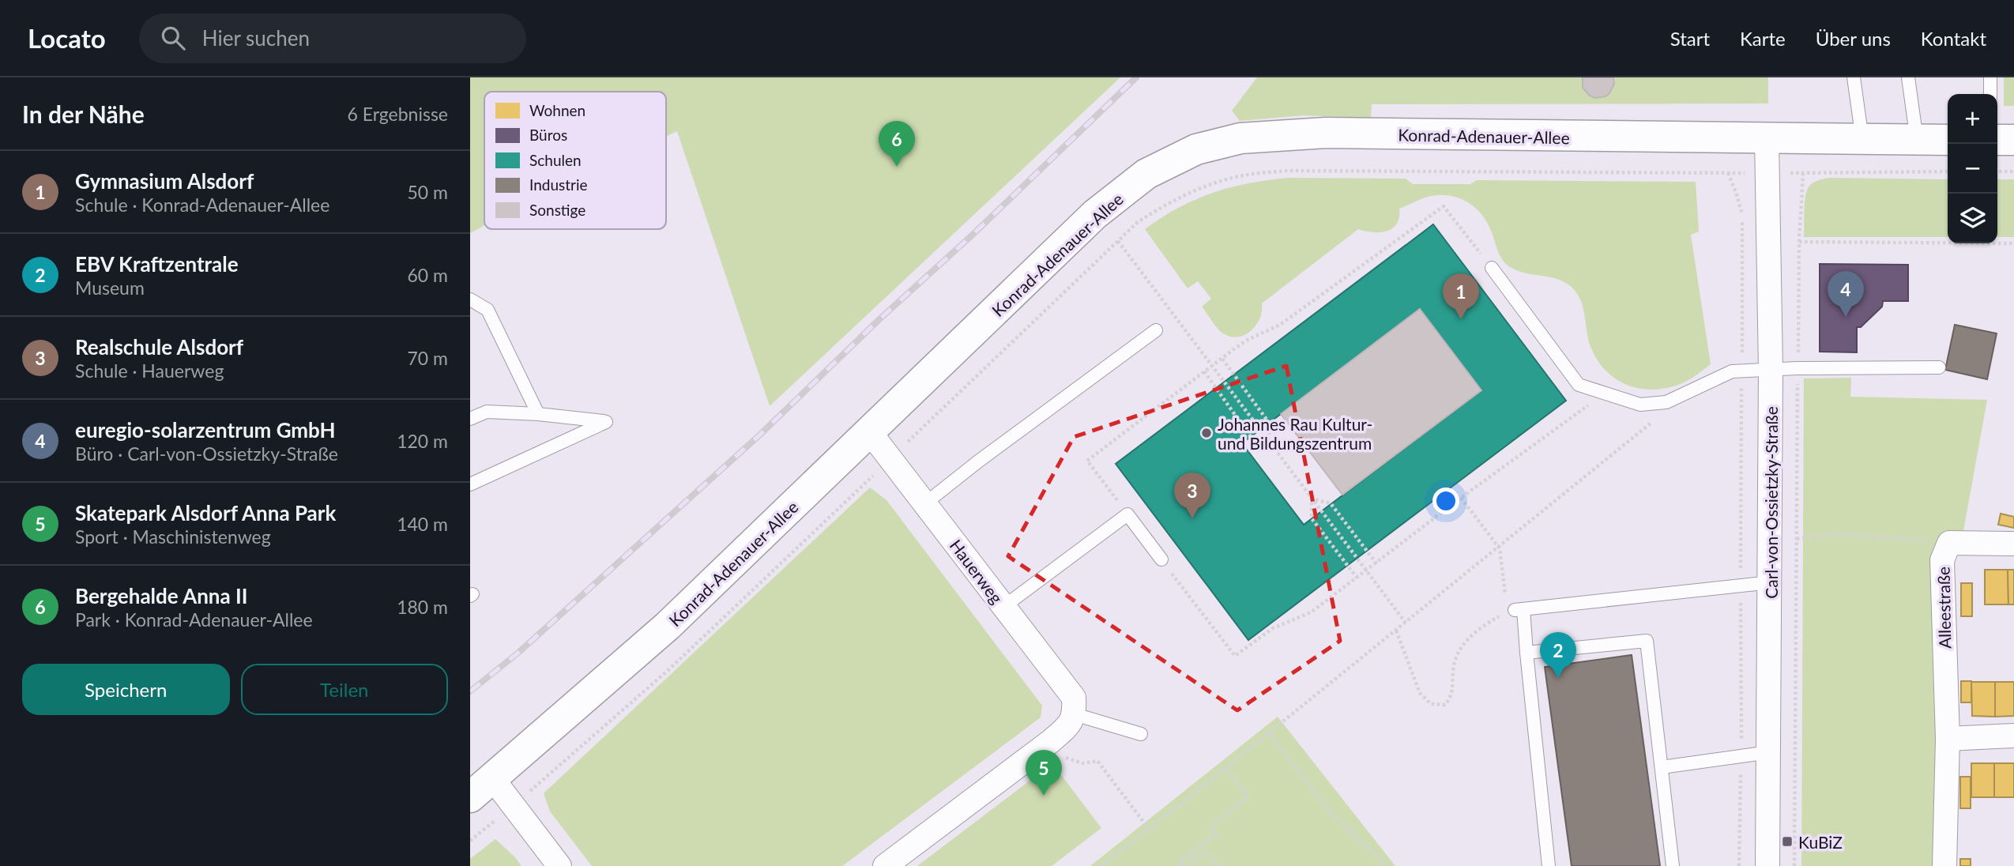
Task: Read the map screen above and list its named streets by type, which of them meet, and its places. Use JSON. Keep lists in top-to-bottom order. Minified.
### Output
{"streets":{"street":["Konrad-Adenauer-Allee","Carl-von-Ossietzky-Straße","Hauerweg","Alleestraße"]},"crossings":[["Konrad-Adenauer-Allee","Carl-von-Ossietzky-Straße"],["Konrad-Adenauer-Allee","Hauerweg"]],"places":{"other":["Johannes Rau Kultur- und Bildungszentrum"],"transit":["KuBiZ"]},"legend":["Wohnen","Büros","Schulen","Industrie","Sonstige"],"page":{"header":"Locato","search":"Hier suchen","nav":["Start","Karte","Über uns","Kontakt"],"heading":["In der Nähe","6 Ergebnisse"],"map_buttons":["+","−"],"pins":["6","4","1","3","2","5"],"list":[{"mark":"1","name":"Gymnasium Alsdorf","note":"Schule · Konrad-Adenauer-Allee","value":"50 m"},{"mark":"2","name":"EBV Kraftzentrale","note":"Museum","value":"60 m"},{"mark":"3","name":"Realschule Alsdorf","note":"Schule · Hauerweg","value":"70 m"},{"mark":"4","name":"euregio-solarzentrum GmbH","note":"Büro · Carl-von-Ossietzky-Straße","value":"120 m"},{"mark":"5","name":"Skatepark Alsdorf Anna Park","note":"Sport · Maschinistenweg","value":"140 m"},{"mark":"6","name":"Bergehalde Anna II","note":"Park · Konrad-Adenauer-Allee","value":"180 m"}],"buttons":["Speichern","Teilen"]}}
